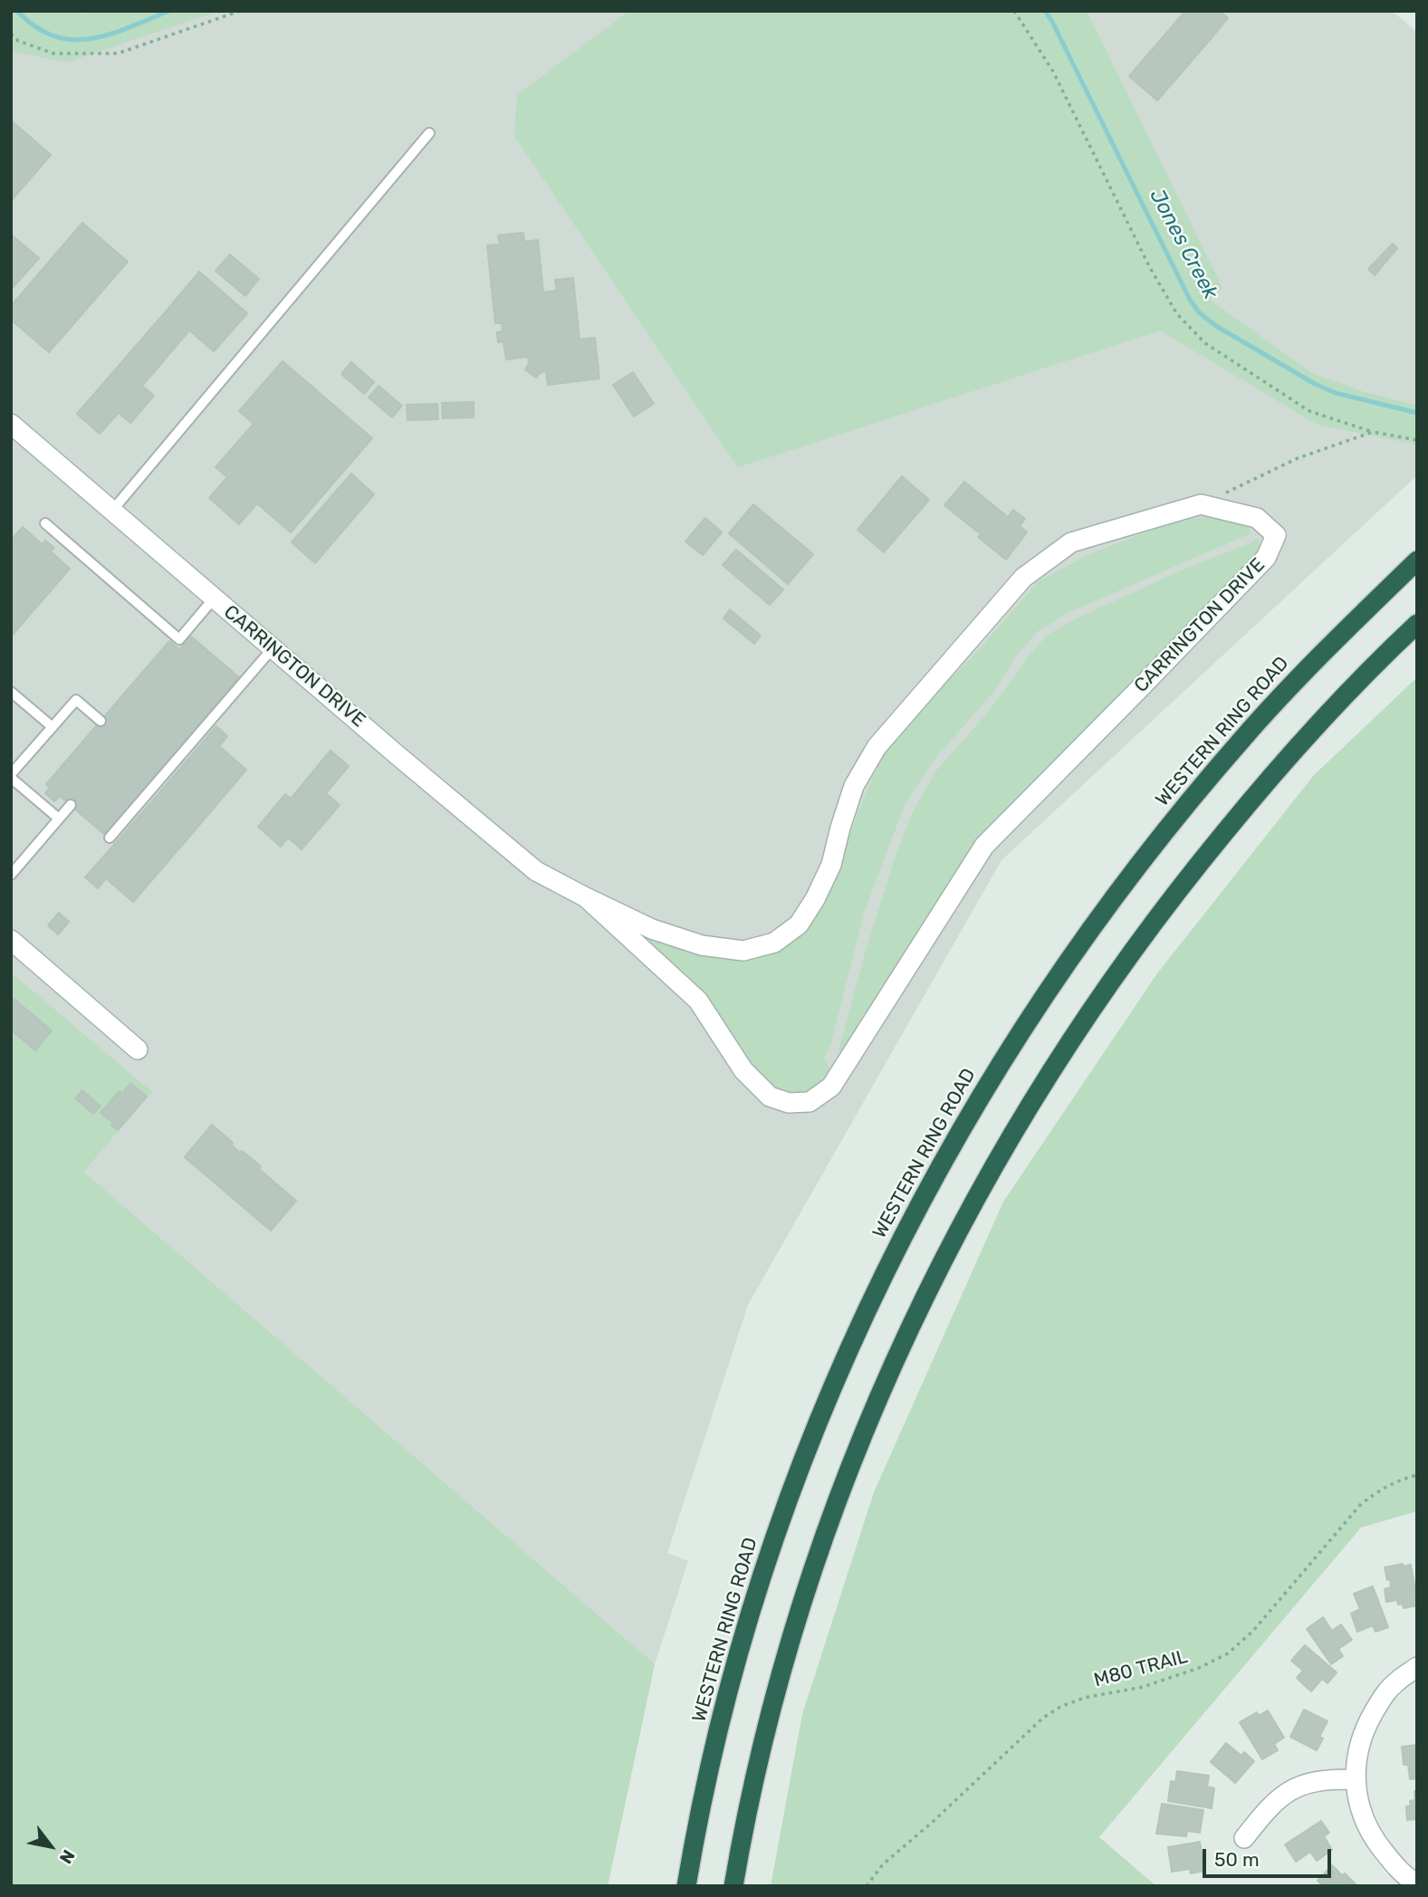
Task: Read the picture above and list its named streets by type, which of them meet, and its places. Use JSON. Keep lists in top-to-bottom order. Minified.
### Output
{"streets":{"highway":["WESTERN RING ROAD"],"street":["CARRINGTON DRIVE"],"path":["M80 TRAIL"]},"water":["Jones Creek"],"scale_bar":"50 m","north":"bottom right"}
